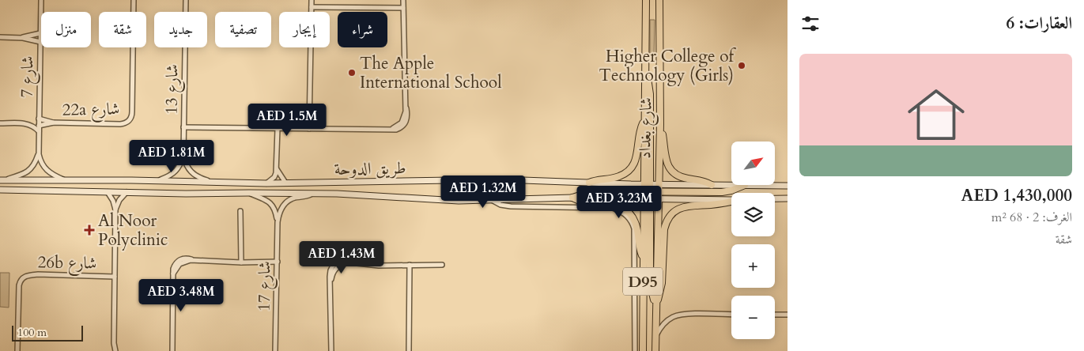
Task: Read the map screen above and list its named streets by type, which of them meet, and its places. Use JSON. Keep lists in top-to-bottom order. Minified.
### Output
{"streets":{"main road":["شارع بغداد","طريق الدوحة","D95"],"street":["شارع 7","شارع 13","22a شارع","26b شارع","شارع 17"]},"crossings":[["شارع 7","22a شارع"],["شارع 7","طريق الدوحة"],["شارع 13","طريق الدوحة"],["شارع بغداد","طريق الدوحة"],["طريق الدوحة","شارع 17"]],"places":{"other":["Higher College of Technology (Girls)","The Apple International School"],"health":["Al Noor Polyclinic"]},"scale_bar":"100 m","north":"top right","page":{"heading":"العقارات: 6","chip":["شراء","إيجار","تصفية","جديد","شقة","منزل"],"list":[{"name":"AED 1,430,000","note":"الغرف: 2 · 68 m² · شقة"}],"price":["AED 1.5M","AED 1.81M","AED 1.32M","AED 3.23M","AED 1.43M","AED 3.48M"],"map_buttons":["+","−"],"scale":"100 m"}}
